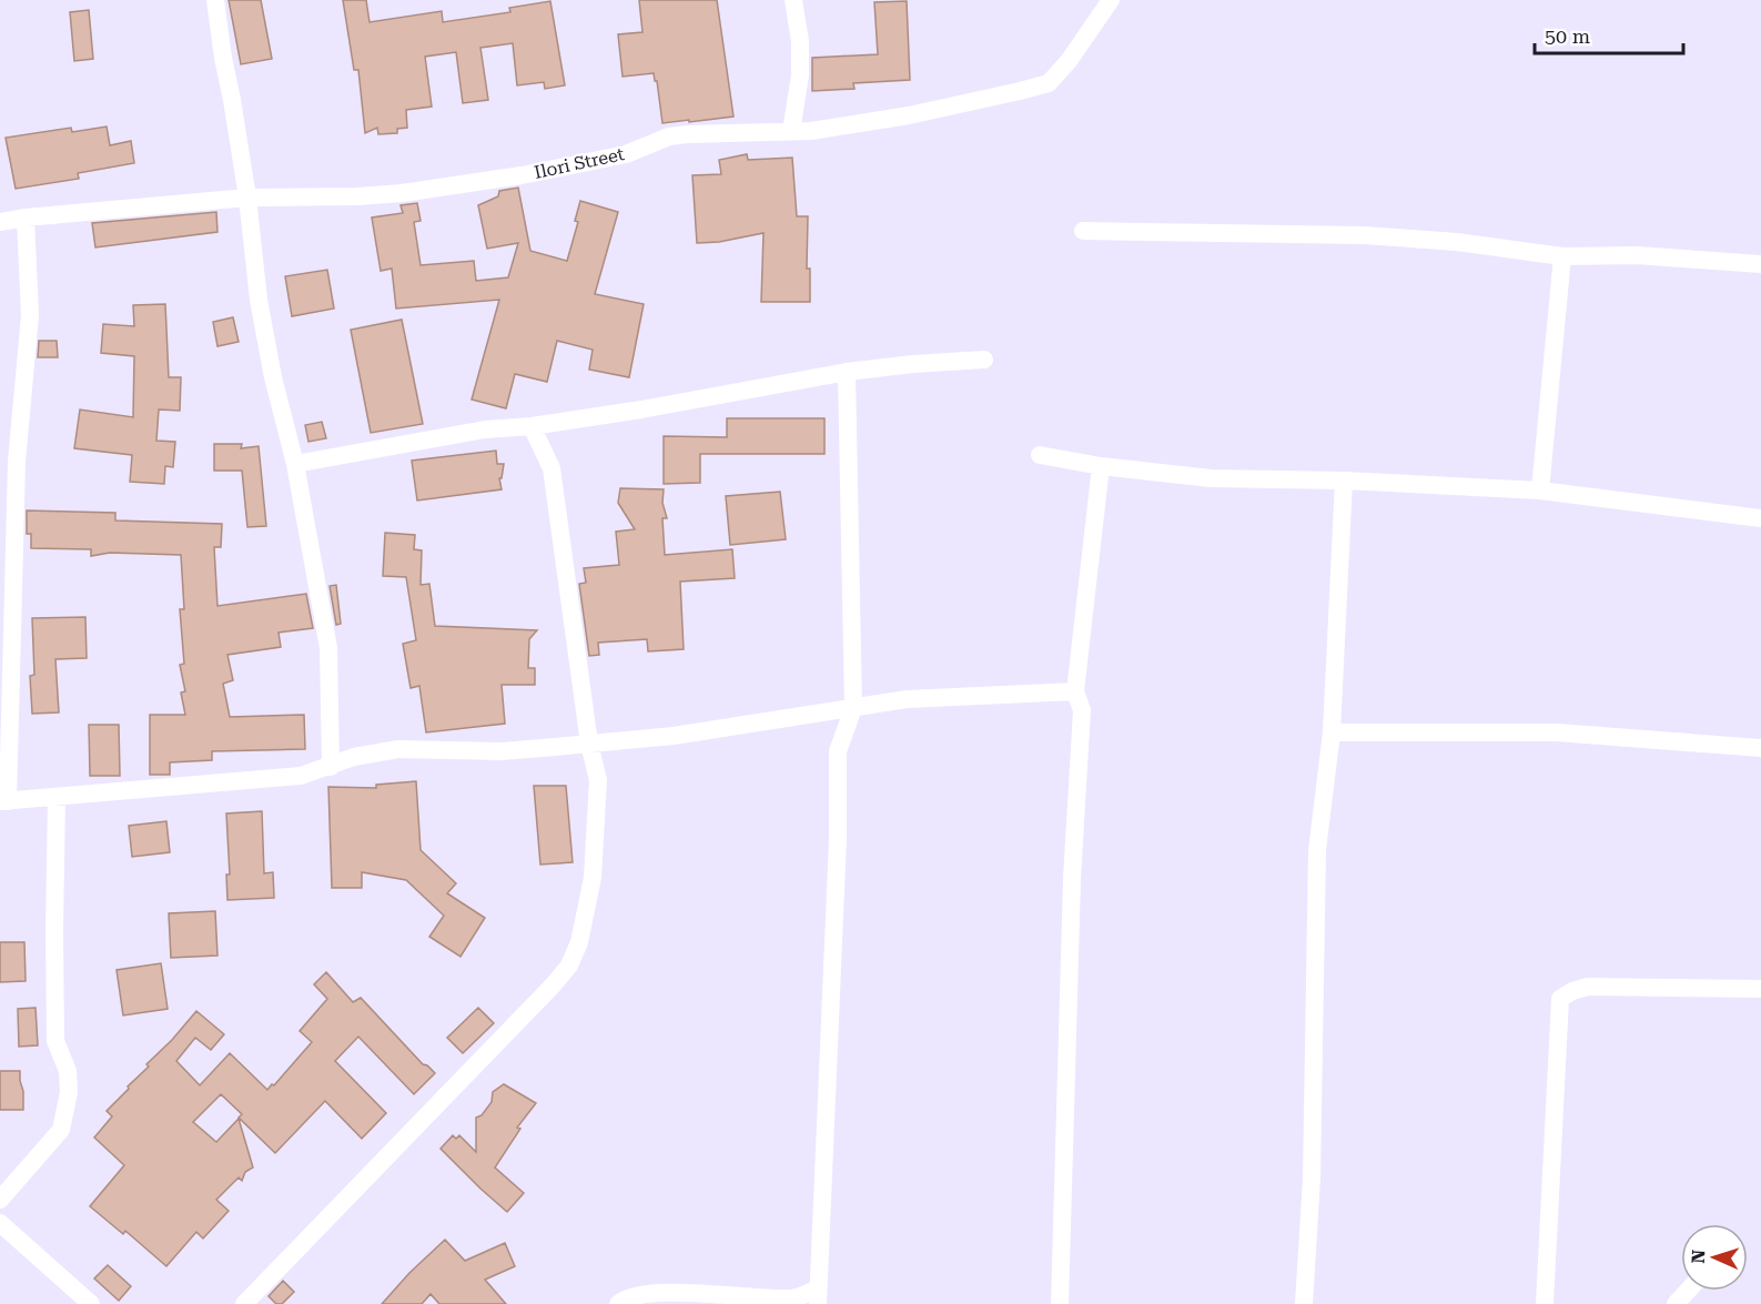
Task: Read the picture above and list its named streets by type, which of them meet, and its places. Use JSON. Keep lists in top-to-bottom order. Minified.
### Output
{"streets":{"street":["Ilori Street"]},"scale_bar":"50 m","north":"left"}
